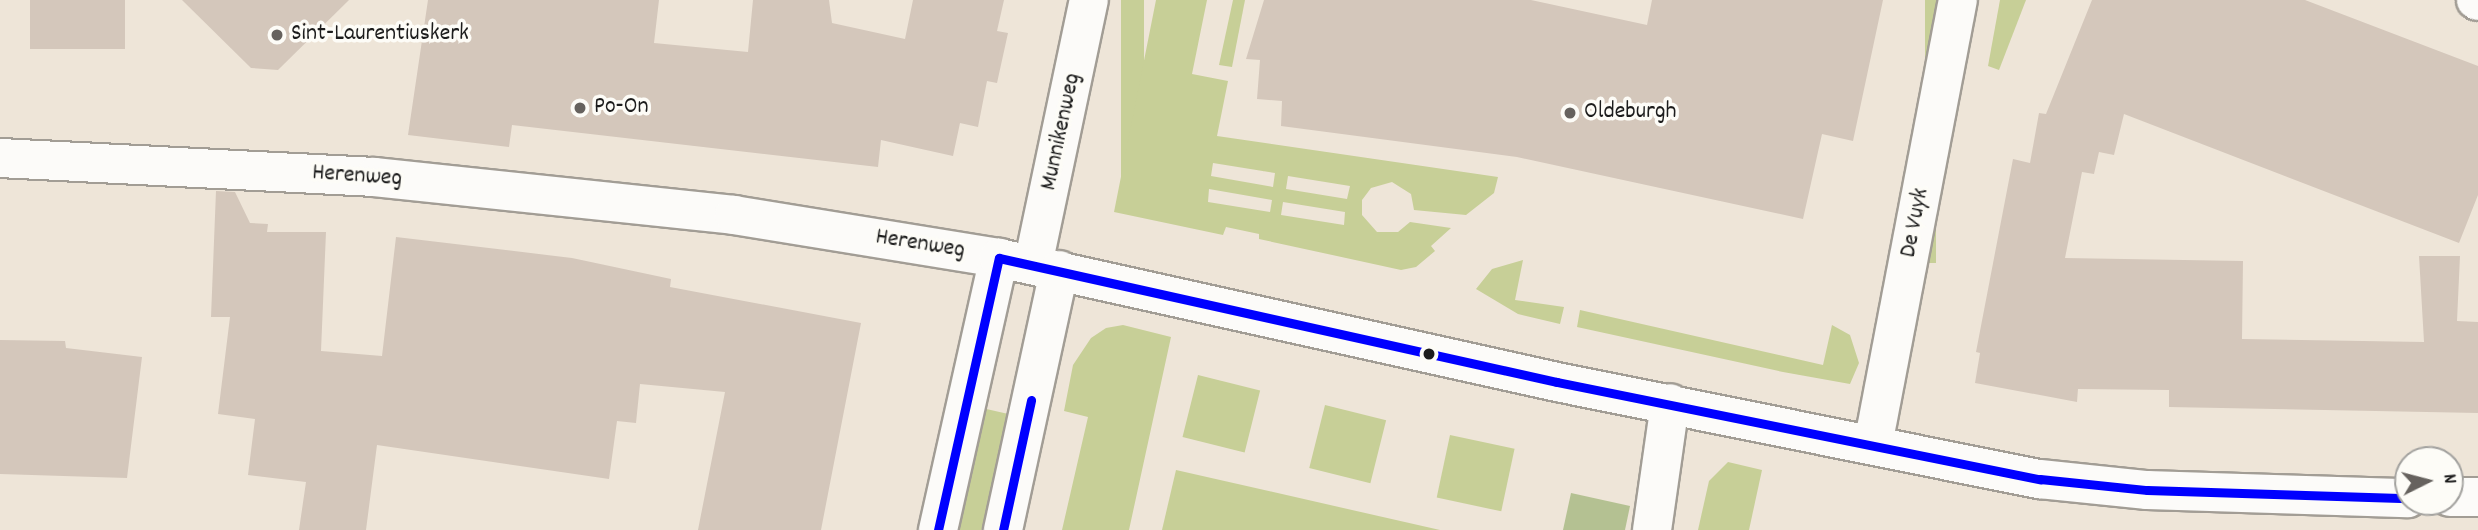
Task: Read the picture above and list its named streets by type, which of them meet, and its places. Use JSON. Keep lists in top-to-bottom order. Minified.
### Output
{"streets":{"street":["Munnikenweg","Herenweg","De Vuyk"]},"crossings":[["Munnikenweg","Herenweg"],["Herenweg","De Vuyk"]],"places":["Sint-Laurentiuskerk","Po-On","Oldeburgh"],"north":"right"}
